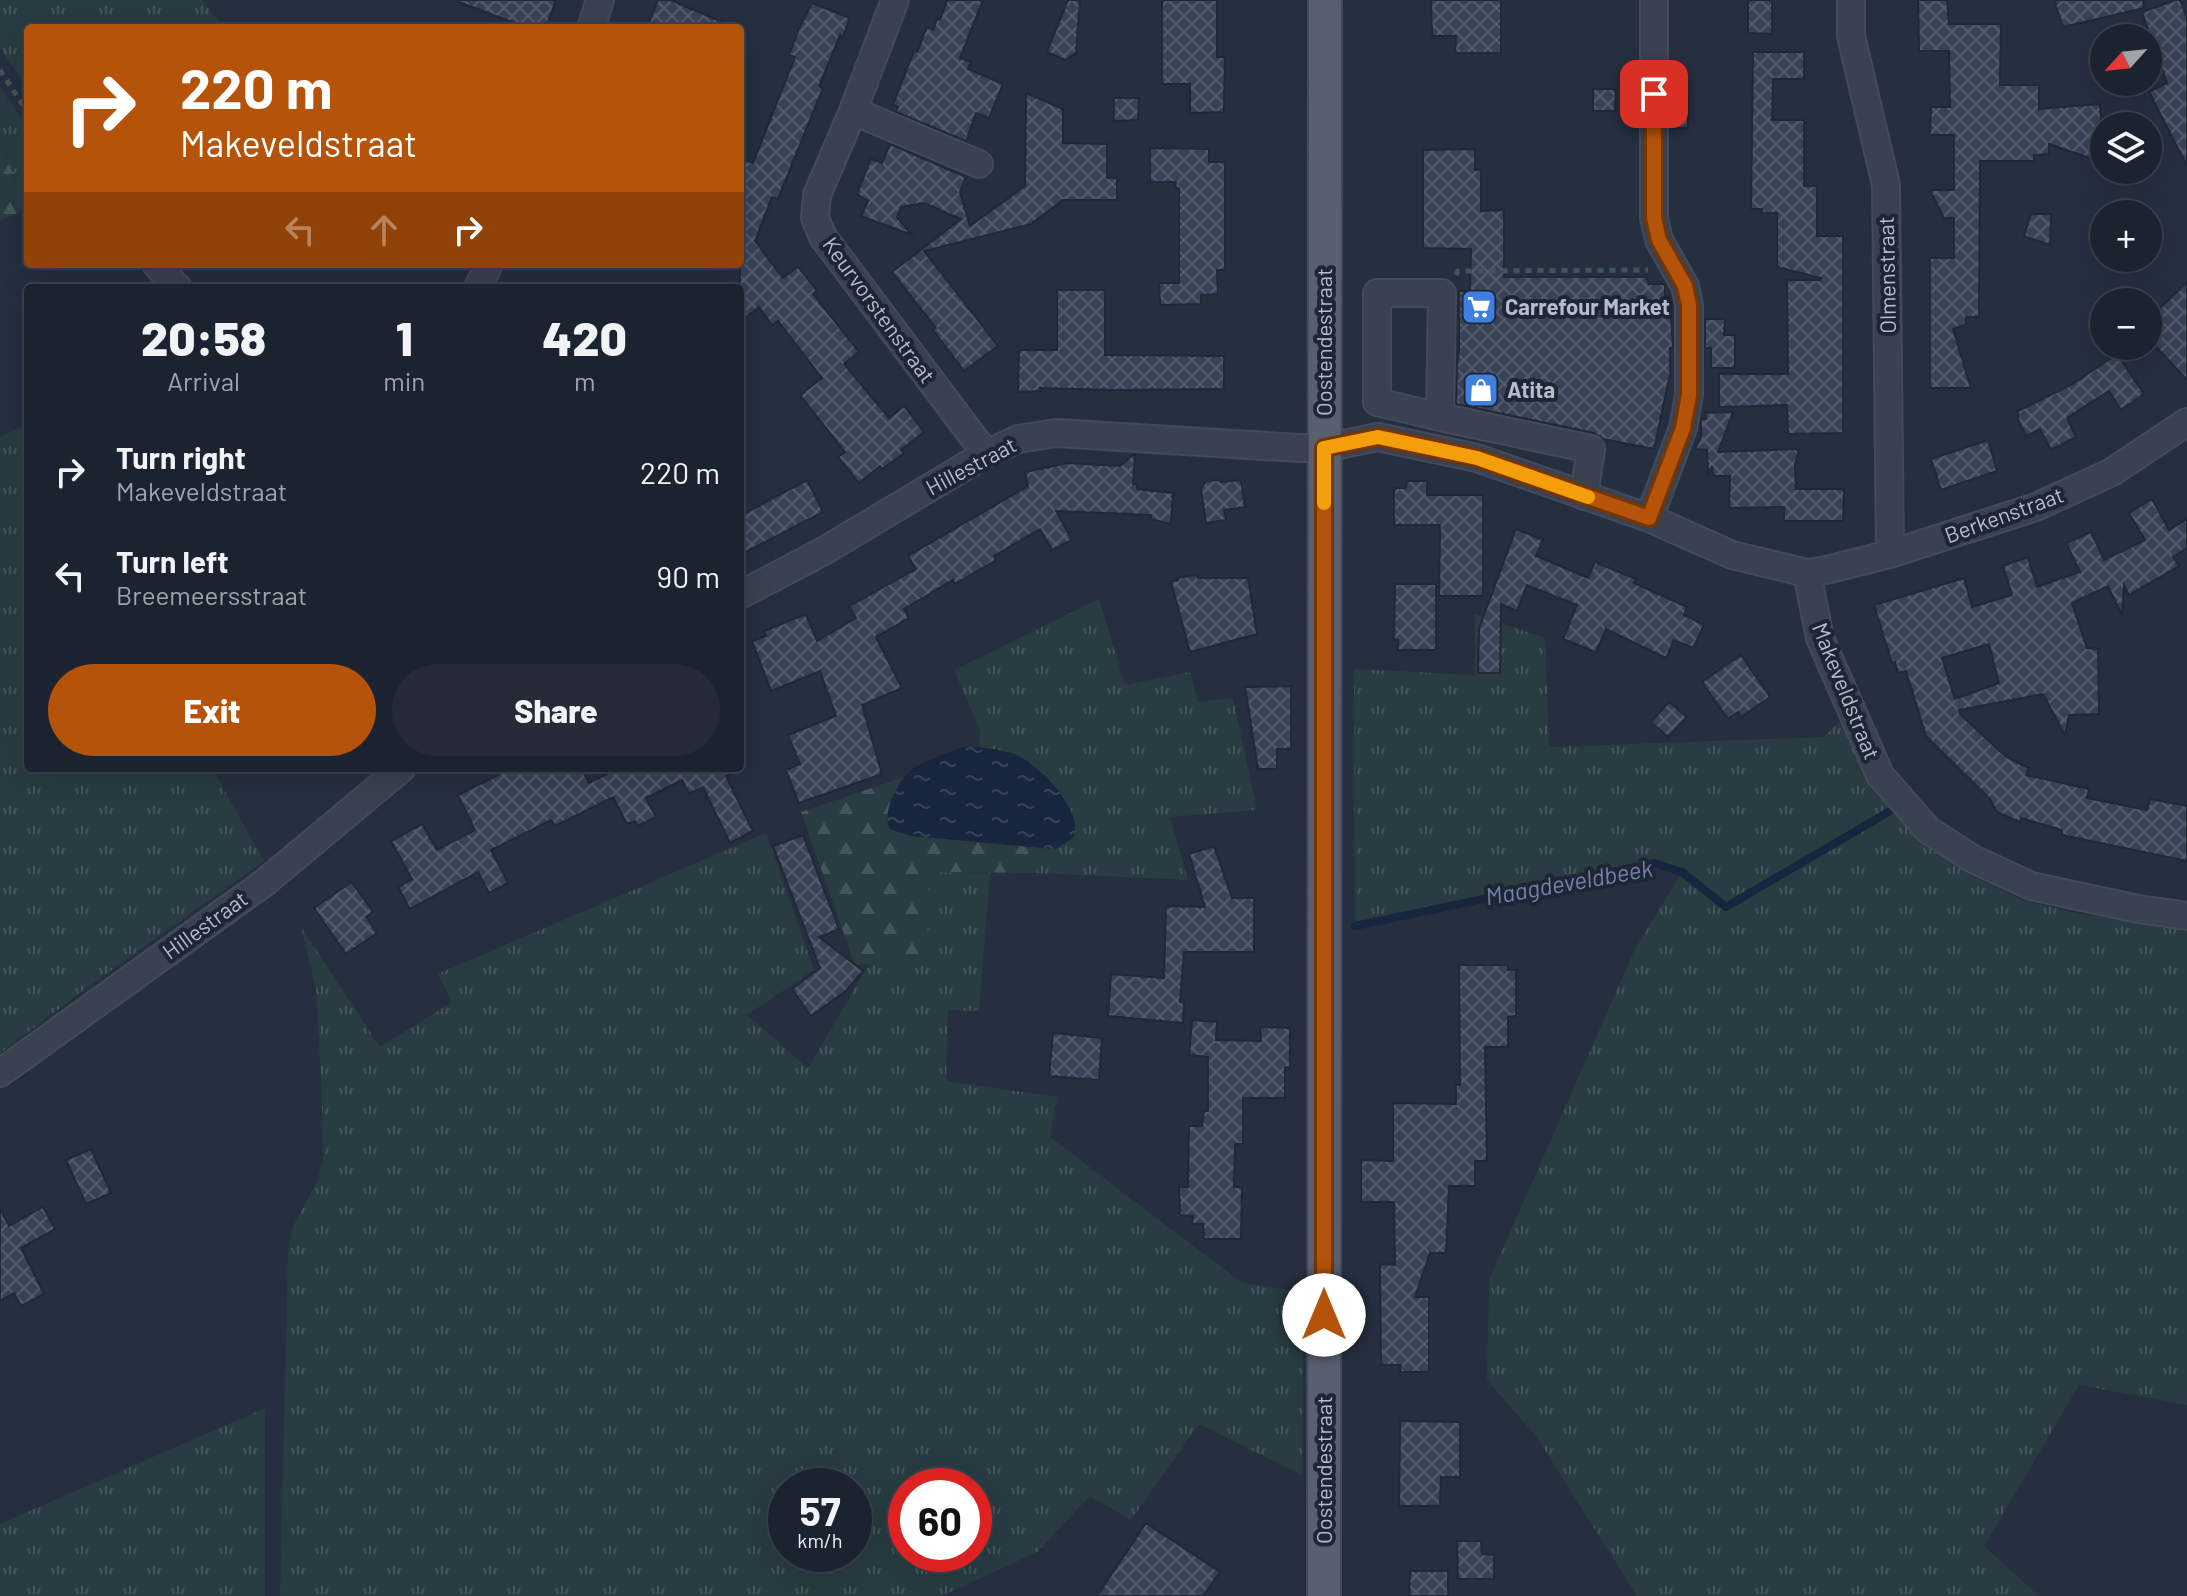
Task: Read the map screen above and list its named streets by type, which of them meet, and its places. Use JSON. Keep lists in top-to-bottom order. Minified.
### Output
{"streets":{"main road":["Oostendestraat"],"street":["Olmenstraat","Keurvorstenstraat","Hillestraat","Berkenstraat","Makeveldstraat"]},"crossings":[["Olmenstraat","Berkenstraat"],["Keurvorstenstraat","Hillestraat"],["Oostendestraat","Hillestraat"],["Berkenstraat","Makeveldstraat"]],"water":["Maagdeveldbeek"],"places":{"supermarket":["Carrefour Market"],"shop":["Atita"]},"north":"bottom left","page":{"map_buttons":["+","−"],"turn":["220 m","Makeveldstraat"],"eta":["20:58","Arrival","1","min","420","m"],"list":[{"name":"Turn right","note":"Makeveldstraat","value":"220 m"},{"name":"Turn left","note":"Breemeersstraat","value":"90 m"}],"buttons":["Exit","Share"],"speed":"57 km/h","limit":"60"}}
